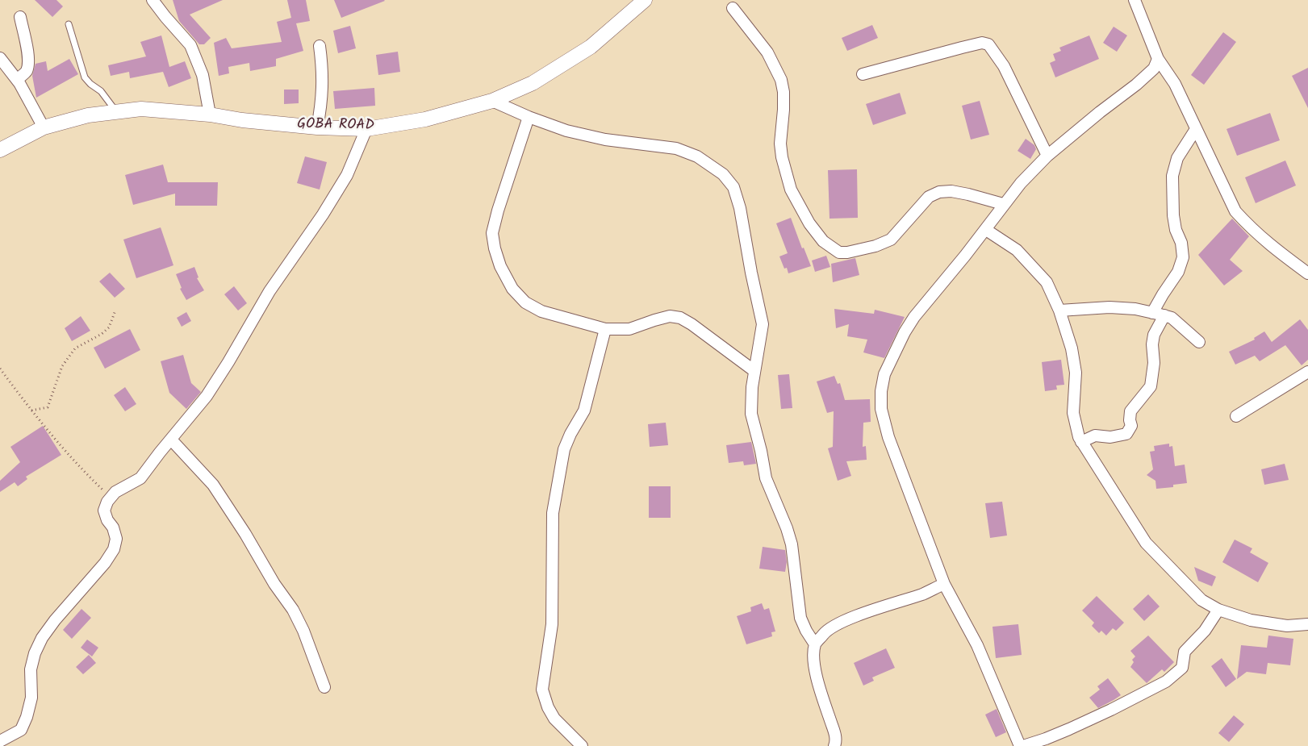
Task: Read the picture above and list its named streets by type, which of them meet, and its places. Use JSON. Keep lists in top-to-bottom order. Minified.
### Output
{"streets":{"street":["GOBA ROAD"]}}
